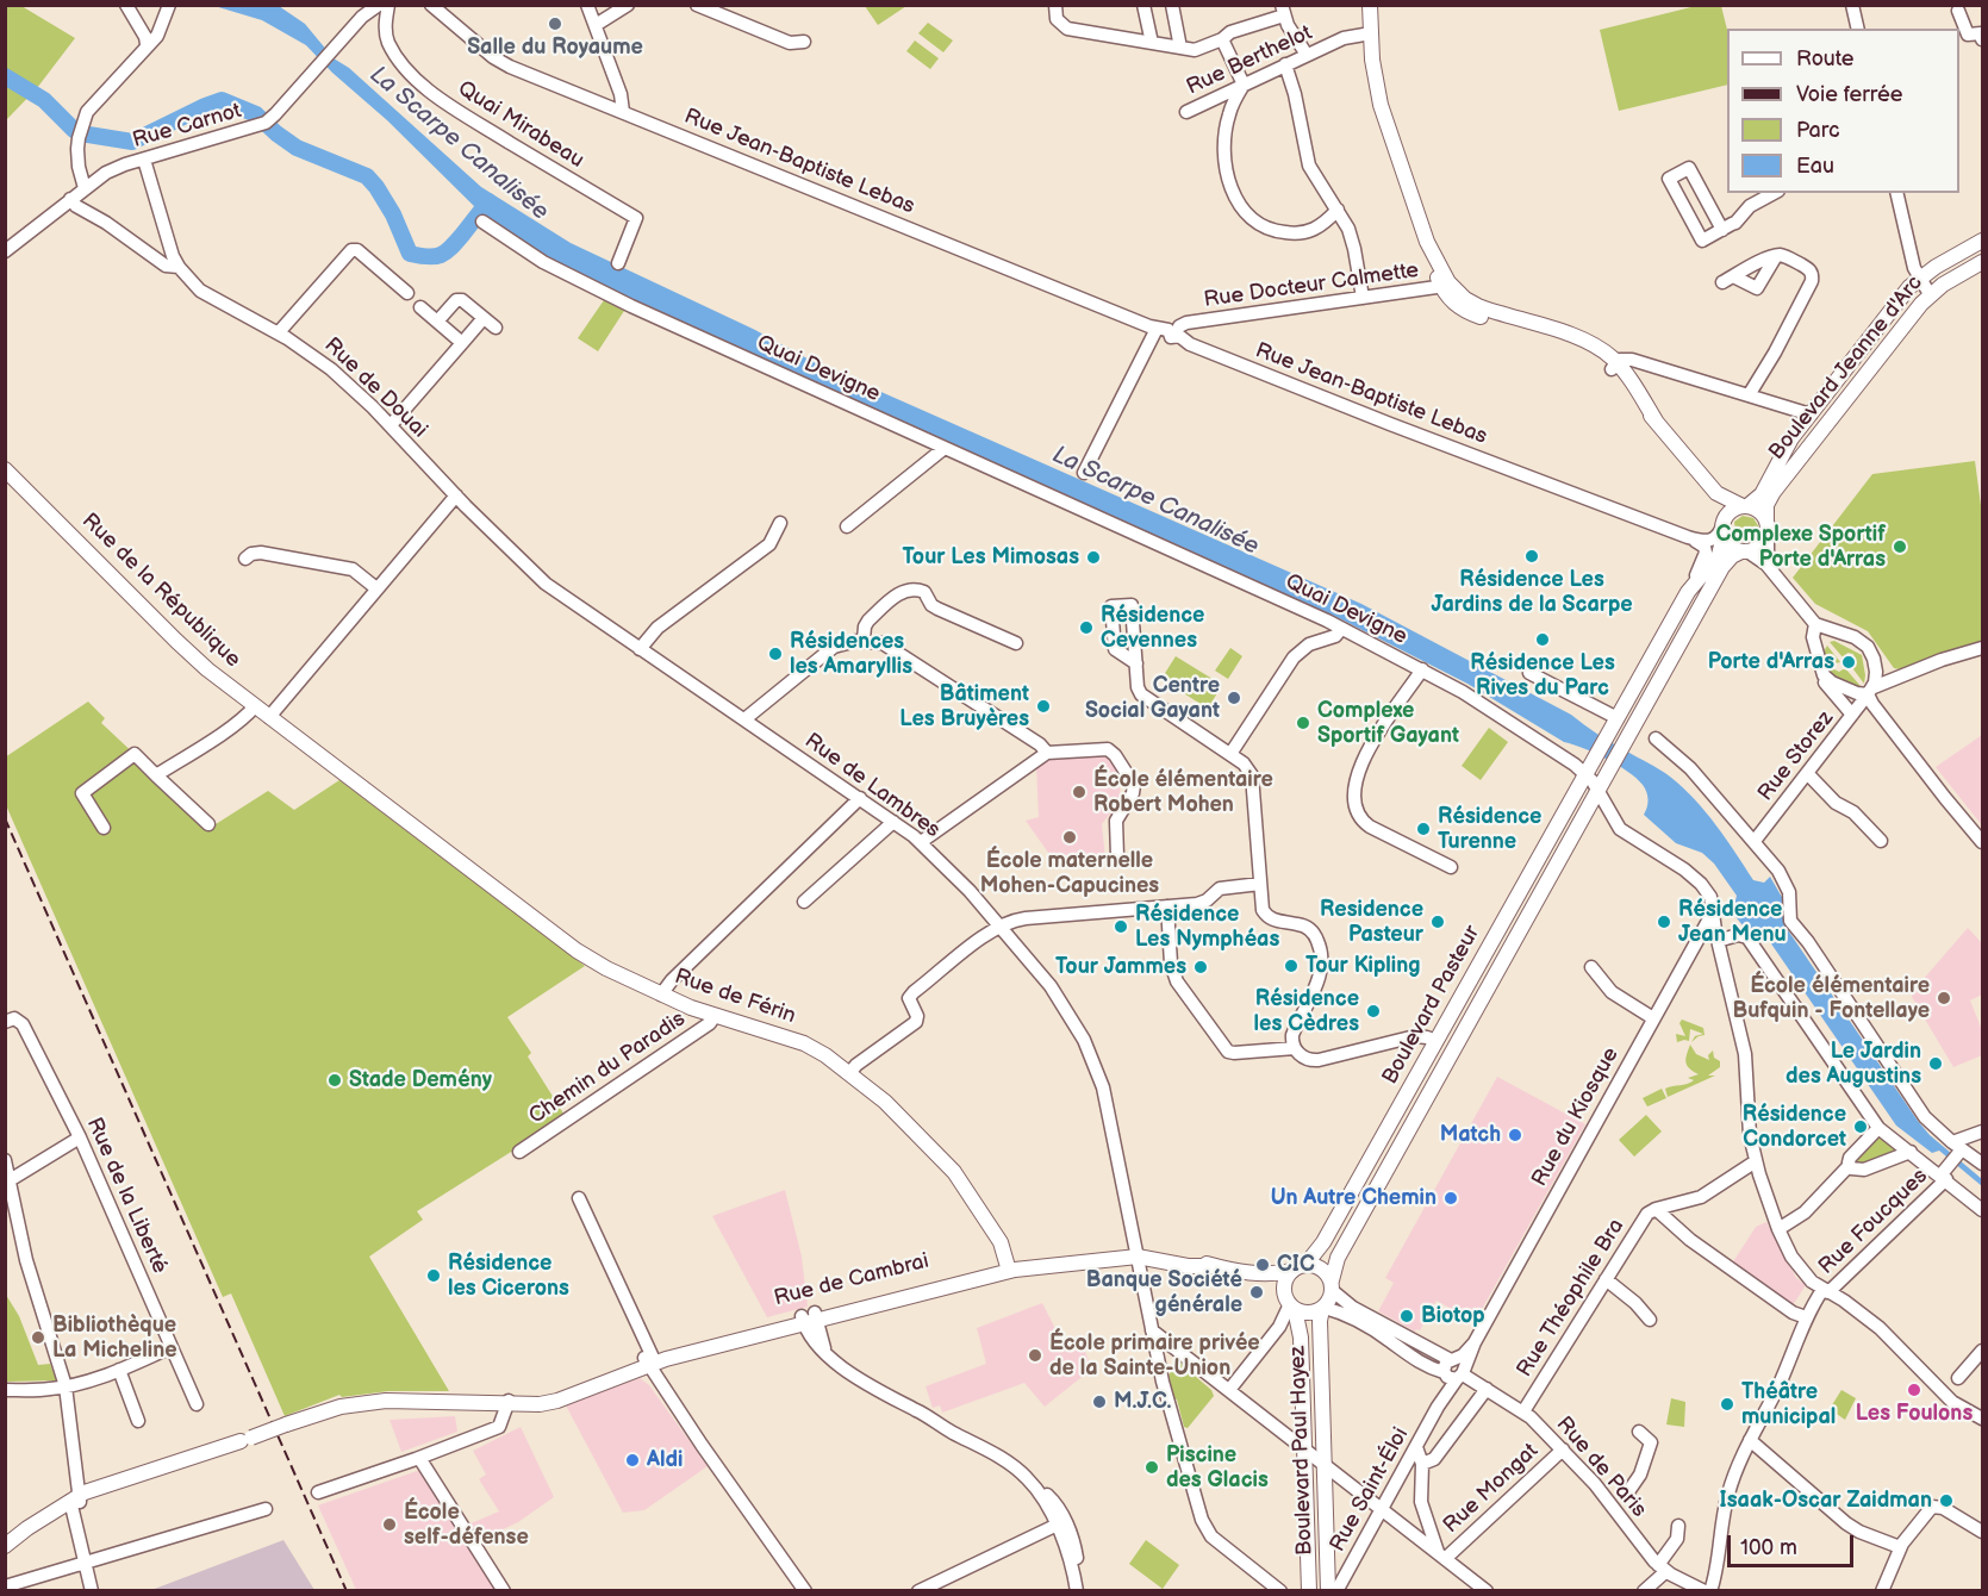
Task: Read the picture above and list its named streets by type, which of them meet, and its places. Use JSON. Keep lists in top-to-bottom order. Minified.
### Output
{"streets":{"main road":["Boulevard Jeanne d'Arc","Rue de la République","Rue de Férin","Boulevard Pasteur","Rue de Cambrai","Boulevard Paul Hayez"],"street":["Rue Berthelot","Quai Mirabeau","Rue Carnot","Rue Jean-Baptiste Lebas","Rue Docteur Calmette","Quai Devigne","Rue de Douai","Rue Storez","Rue de Lambres","Chemin du Paradis","Rue du Kiosque","Rue de la Liberté","Rue Foucques","Rue Théophile Bra","Rue de Paris","Rue Mongat","Rue Saint-Éloi"]},"crossings":[["Rue Carnot","Rue de Douai"],["Rue Jean-Baptiste Lebas","Rue Docteur Calmette"],["Boulevard Jeanne d'Arc","Boulevard Pasteur"],["Quai Devigne","Boulevard Pasteur"],["Quai Devigne","Rue du Kiosque"],["Quai Devigne","Rue Foucques"],["Rue de Douai","Rue de Lambres"],["Rue de la République","Rue de Férin"],["Rue de Lambres","Rue de Cambrai"],["Rue de Férin","Chemin du Paradis"],["Rue de Férin","Rue de Cambrai"],["Boulevard Pasteur","Rue de Cambrai"],["Boulevard Pasteur","Boulevard Paul Hayez"],["Boulevard Pasteur","Rue de Paris"],["Rue du Kiosque","Rue de Paris"],["Rue du Kiosque","Rue Saint-Éloi"],["Rue de Cambrai","Boulevard Paul Hayez"],["Rue de Cambrai","Rue de Paris"],["Rue Théophile Bra","Rue de Paris"],["Boulevard Paul Hayez","Rue de Paris"],["Rue de Paris","Rue Mongat"],["Rue de Paris","Rue Saint-Éloi"]],"water":["La Scarpe Canalisée"],"places":["Salle du Royaume","Complexe Sportif Porte d'Arras","Résidence Les Jardins de la Scarpe","Tour Les Mimosas","Résidence Cevennes","Résidence Les Rives du Parc","Résidences les Amaryllis","Porte d'Arras","Centre Social Gayant","Bâtiment Les Bruyères","Complexe Sportif Gayant","École élémentaire Robert Mohen","Résidence Turenne","École maternelle Mohen-Capucines","Residence Pasteur","Résidence Jean Menu","Résidence Les Nymphéas","Tour Kipling","Tour Jammes","École élémentaire Bufquin - Fontellaye","Résidence les Cèdres","Le Jardin des Augustins","Stade Demény","Résidence Condorcet","Match","Un Autre Chemin","CIC","Résidence les Cicerons","Banque Société générale","Biotop","Bibliothèque La Micheline","École primaire privée de la Sainte-Union","Les Foulons","M.J.C.","Théâtre municipal","Aldi","Piscine des Glacis","Isaak-Oscar Zaidman","École self-défense"],"legend":["Route","Voie ferrée","Parc","Eau"],"scale_bar":"100 m"}
